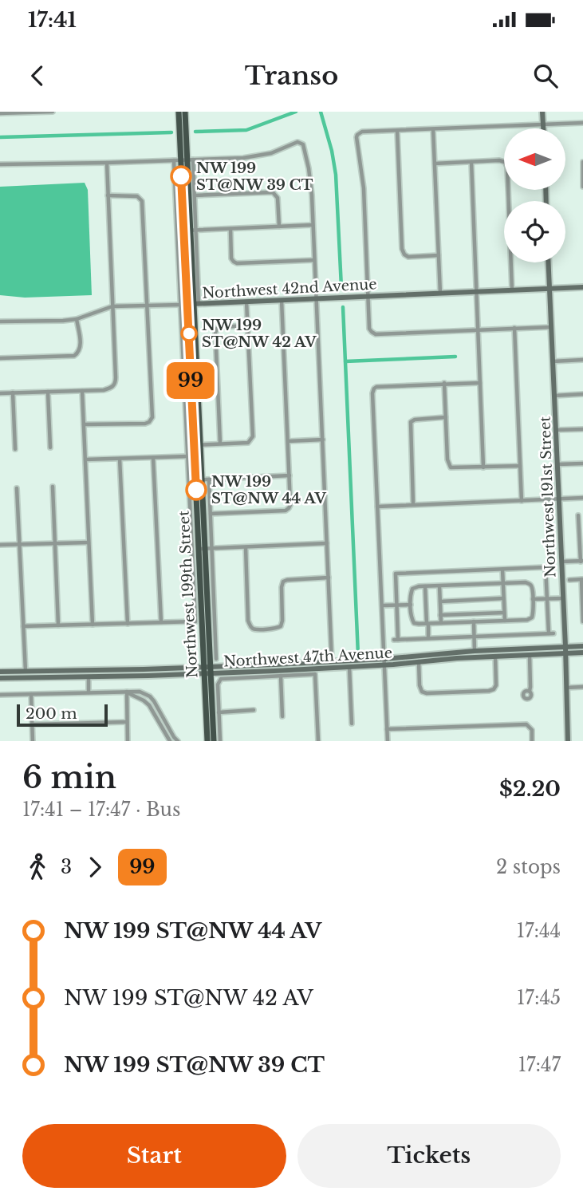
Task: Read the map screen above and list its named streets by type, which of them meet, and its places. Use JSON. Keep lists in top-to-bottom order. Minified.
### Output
{"streets":{"main road":["Northwest 42nd Avenue","Northwest 191st Street","Northwest 199th Street","Northwest 47th Avenue"]},"crossings":[["Northwest 42nd Avenue","Northwest 191st Street"],["Northwest 42nd Avenue","Northwest 199th Street"],["Northwest 191st Street","Northwest 47th Avenue"],["Northwest 199th Street","Northwest 47th Avenue"]],"places":["NW 199 ST@NW 39 CT","NW 199 ST@NW 42 AV","NW 199 ST@NW 44 AV"],"lines":["bus line 99"],"scale_bar":"200 m","north":"left","page":{"status":"17:41","header":"Transo","on_map":"99","scale":"200 m","heading":["6 min","17:41 – 17:47 · Bus","$2.20"],"legs":["3","99","2 stops"],"list":[{"name":"NW 199 ST@NW 44 AV","value":"17:44"},{"name":"NW 199 ST@NW 42 AV","value":"17:45"},{"name":"NW 199 ST@NW 39 CT","value":"17:47"}],"buttons":["Start","Tickets"]}}
